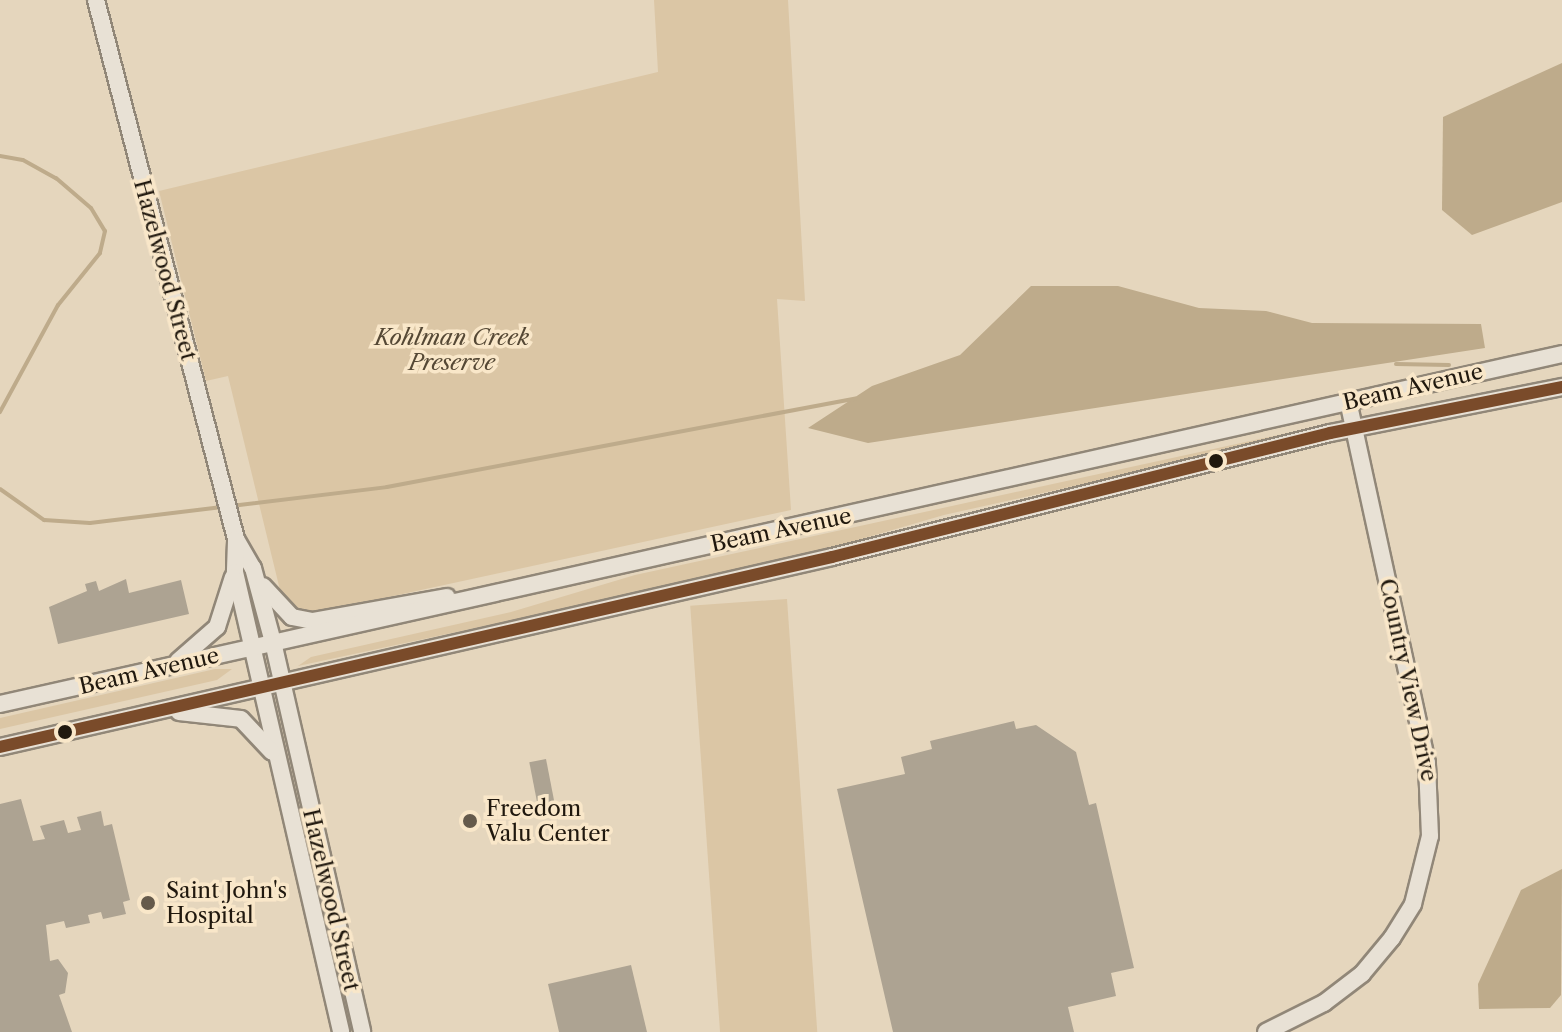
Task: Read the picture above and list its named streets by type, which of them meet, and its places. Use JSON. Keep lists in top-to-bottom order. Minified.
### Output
{"streets":{"street":["Hazelwood Street","Beam Avenue","Country View Drive"]},"crossings":[["Hazelwood Street","Beam Avenue"],["Beam Avenue","Country View Drive"]],"parks":["Kohlman Creek Preserve"],"places":["Freedom Valu Center","Saint John's Hospital"]}
